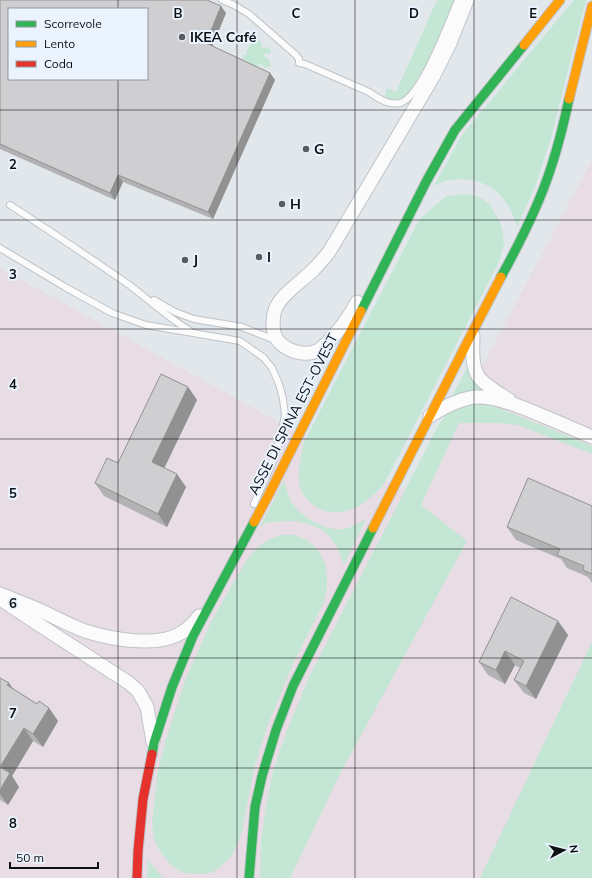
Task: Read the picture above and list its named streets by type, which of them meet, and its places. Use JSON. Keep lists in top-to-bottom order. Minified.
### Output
{"streets":{"main road":["ASSE DI SPINA EST-OVEST"]},"places":["IKEA Café","G","H","I","J"],"legend":["Scorrevole","Lento","Coda"],"scale_bar":"50 m","north":"right","grid":{"columns":["B","C","D","E"],"rows":["2","3","4","5","6","7","8"]}}
